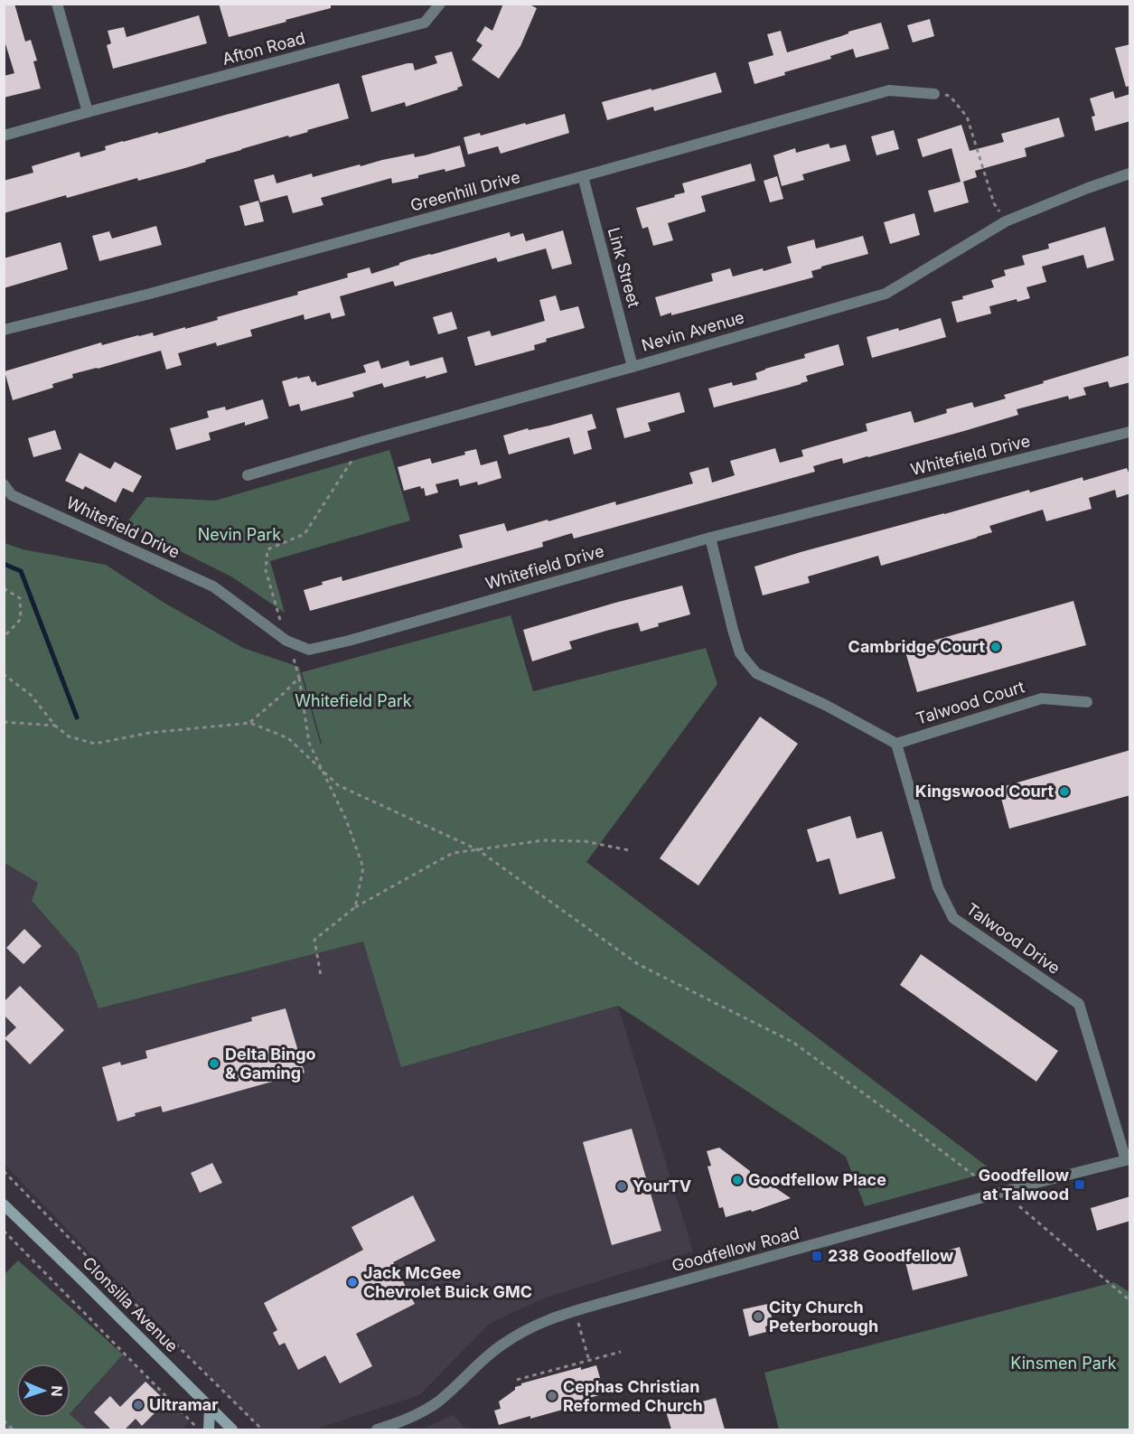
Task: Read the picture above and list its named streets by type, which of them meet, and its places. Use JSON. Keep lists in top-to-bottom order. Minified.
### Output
{"streets":{"main road":["Clonsilla Avenue"],"street":["Afton Road","Greenhill Drive","Link Street","Nevin Avenue","Whitefield Drive","Talwood Court","Talwood Drive","Goodfellow Road"]},"crossings":[["Greenhill Drive","Link Street"],["Link Street","Nevin Avenue"],["Talwood Court","Talwood Drive"],["Talwood Drive","Goodfellow Road"]],"parks":["Nevin Park","Whitefield Park","Kinsmen Park"],"places":{"other":["Cambridge Court","Kingswood Court","Delta Bingo & Gaming","Goodfellow Place","YourTV","Jack McGee Chevrolet Buick GMC","City Church Peterborough","Cephas Christian Reformed Church","Ultramar"],"transit":["Goodfellow at Talwood","238 Goodfellow"]},"north":"right"}
